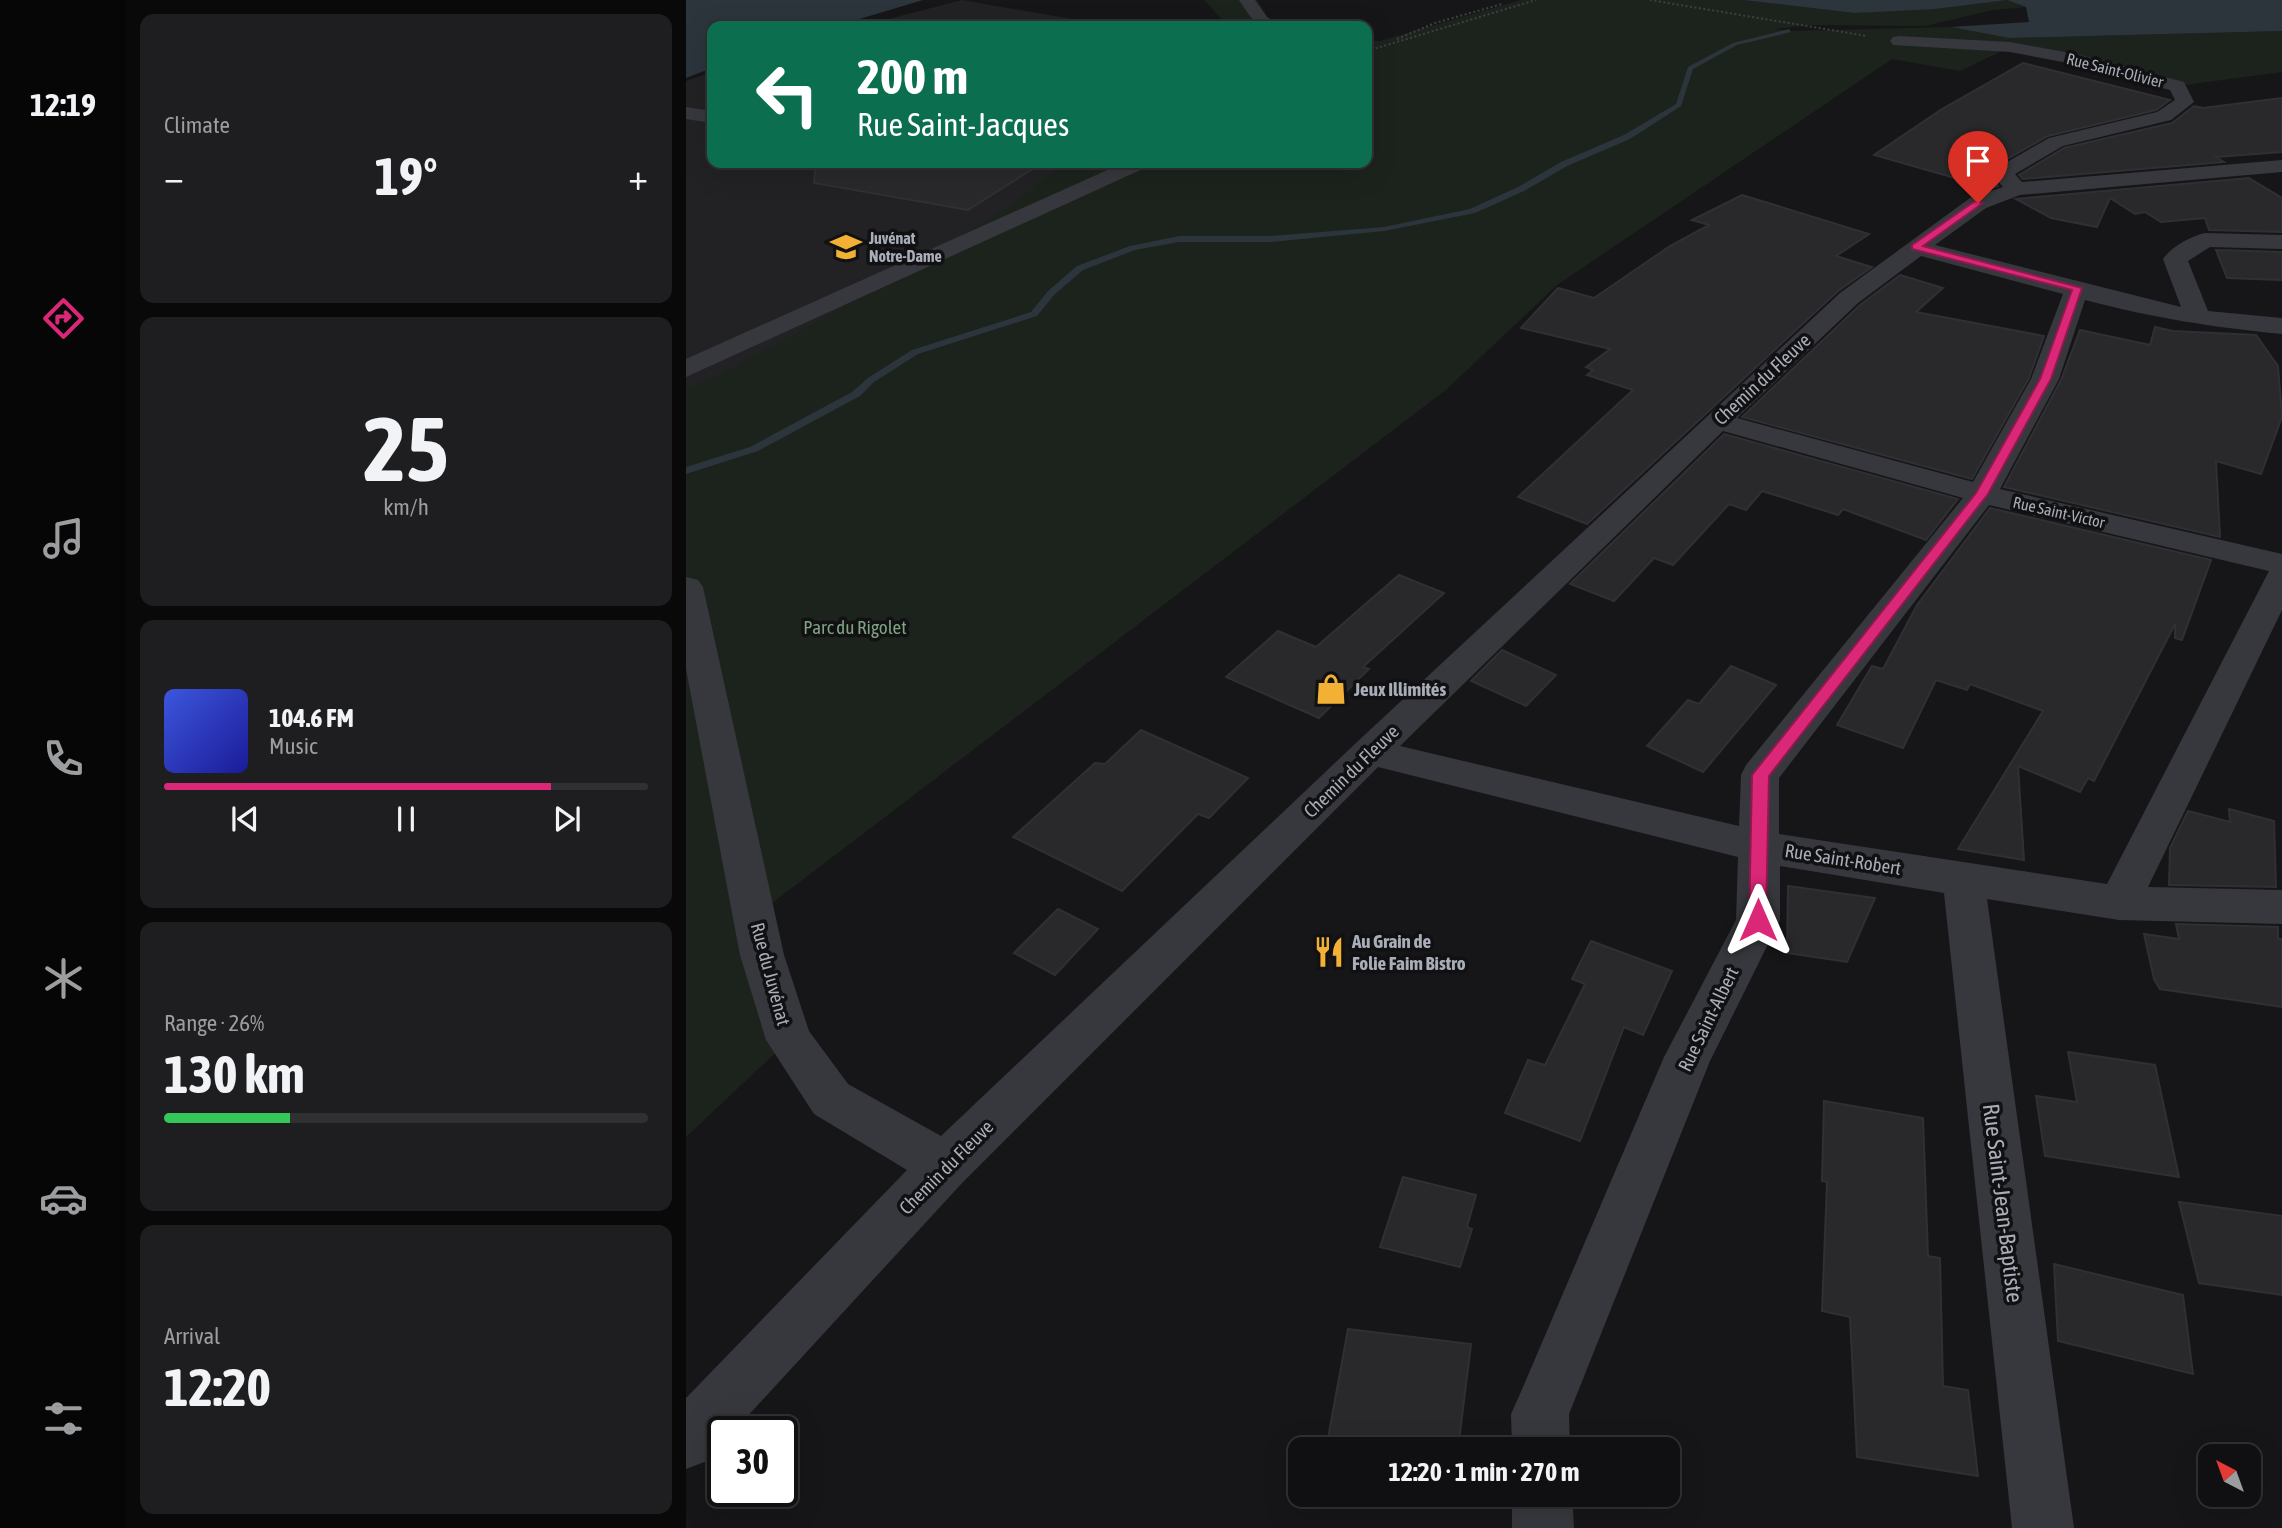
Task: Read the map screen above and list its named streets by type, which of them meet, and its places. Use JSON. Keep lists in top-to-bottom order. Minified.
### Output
{"streets":{"street":["Rue Saint-Olivier","Chemin du Fleuve","Rue Saint-Victor","Rue Saint-Robert","Rue du Juvénat","Rue Saint-Albert","Rue Saint-Jean-Baptiste"]},"crossings":[["Rue Saint-Olivier","Chemin du Fleuve"],["Chemin du Fleuve","Rue Saint-Victor"],["Chemin du Fleuve","Rue Saint-Robert"],["Chemin du Fleuve","Rue du Juvénat"],["Rue Saint-Victor","Rue Saint-Albert"],["Rue Saint-Robert","Rue Saint-Albert"],["Rue Saint-Robert","Rue Saint-Jean-Baptiste"]],"parks":["Parc du Rigolet"],"places":{"school or university":["Juvénat Notre-Dame"],"shop":["Jeux Illimités"],"restaurant":["Au Grain de Folie Faim Bistro"]},"north":"top left","page":{"tabs":"12:19","tile":["Climate",["25","km/h"],["Range · 26%","130 km"],["Arrival","12:20"]],"turn":["200 m","Rue Saint-Jacques"],"heat":["−","19°","+"],"song":["104.6 FM","Music"],"limit":"30","trip":"12:20 · 1 min · 270 m"}}
